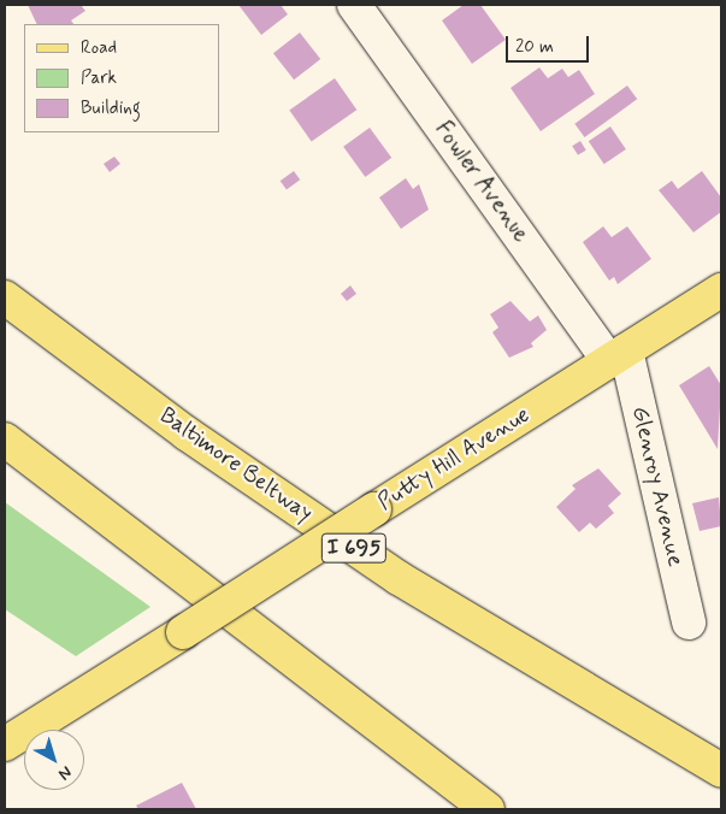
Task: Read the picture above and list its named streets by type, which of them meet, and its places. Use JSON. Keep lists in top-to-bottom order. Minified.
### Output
{"streets":{"main road":["Putty Hill Avenue","Baltimore Beltway","I 695"],"street":["Fowler Avenue","Glenroy Avenue"]},"crossings":[["Fowler Avenue","Putty Hill Avenue"],["Fowler Avenue","Glenroy Avenue"],["Putty Hill Avenue","Glenroy Avenue"]],"legend":["Road","Park","Building"],"scale_bar":"20 m","north":"bottom right"}
